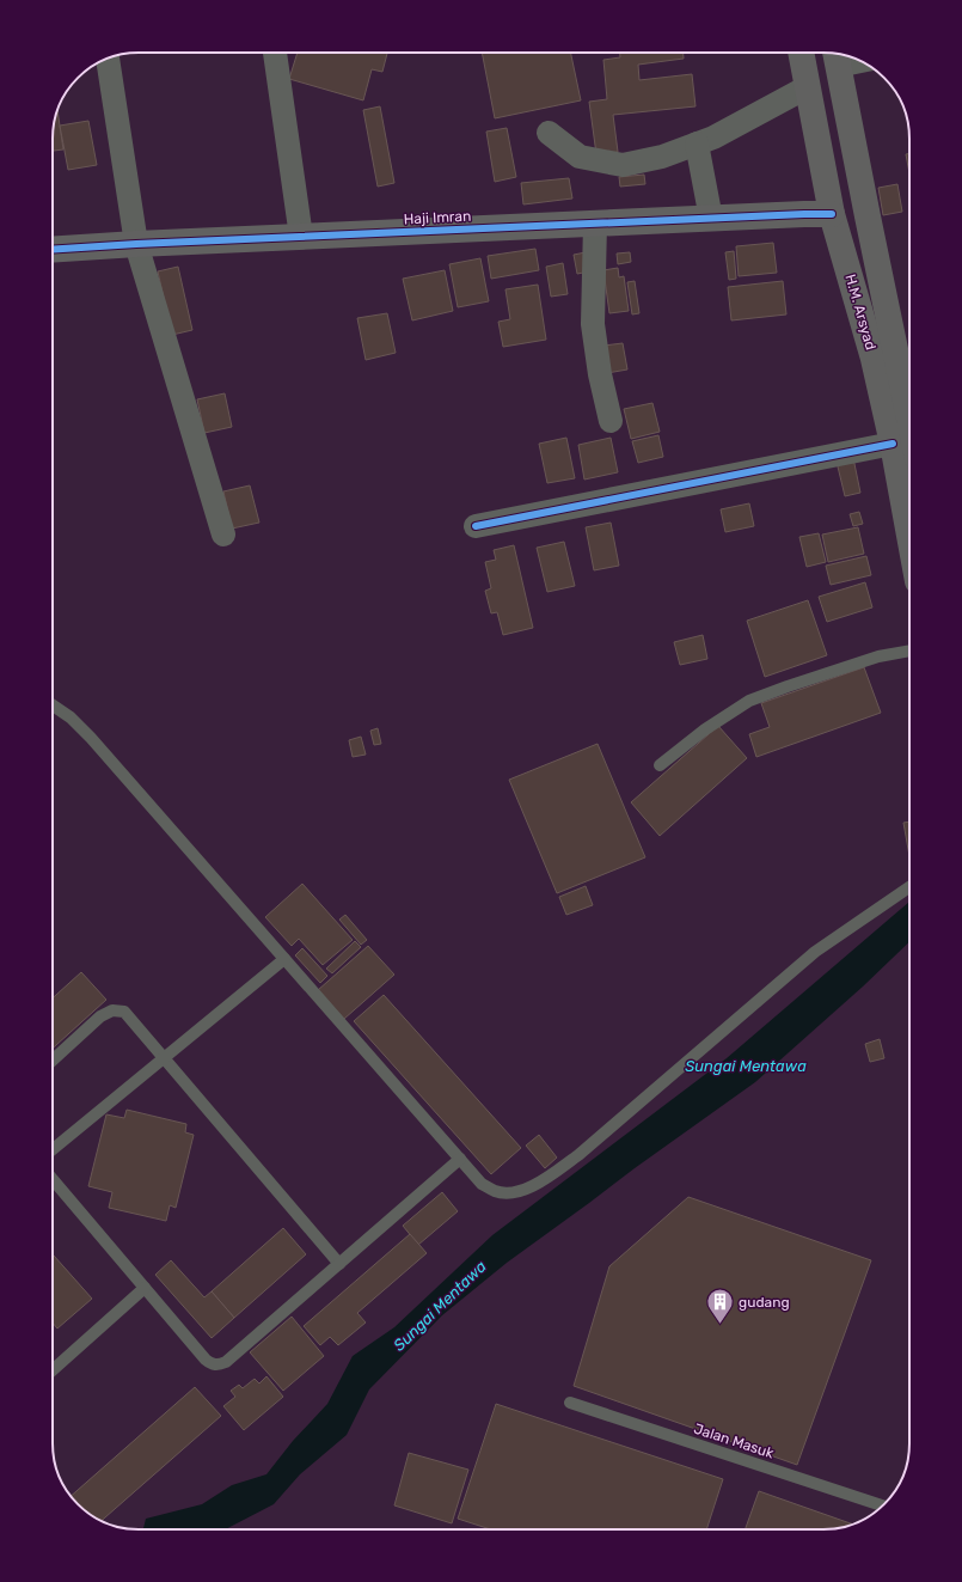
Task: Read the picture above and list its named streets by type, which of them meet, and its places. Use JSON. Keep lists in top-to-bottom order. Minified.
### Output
{"streets":{"street":["Haji Imran","H.M. Arsyad"],"lane":["Jalan Masuk"]},"crossings":[["Haji Imran","H.M. Arsyad"]],"water":["Sungai Mentawa"],"places":{"building":["gudang"]}}
